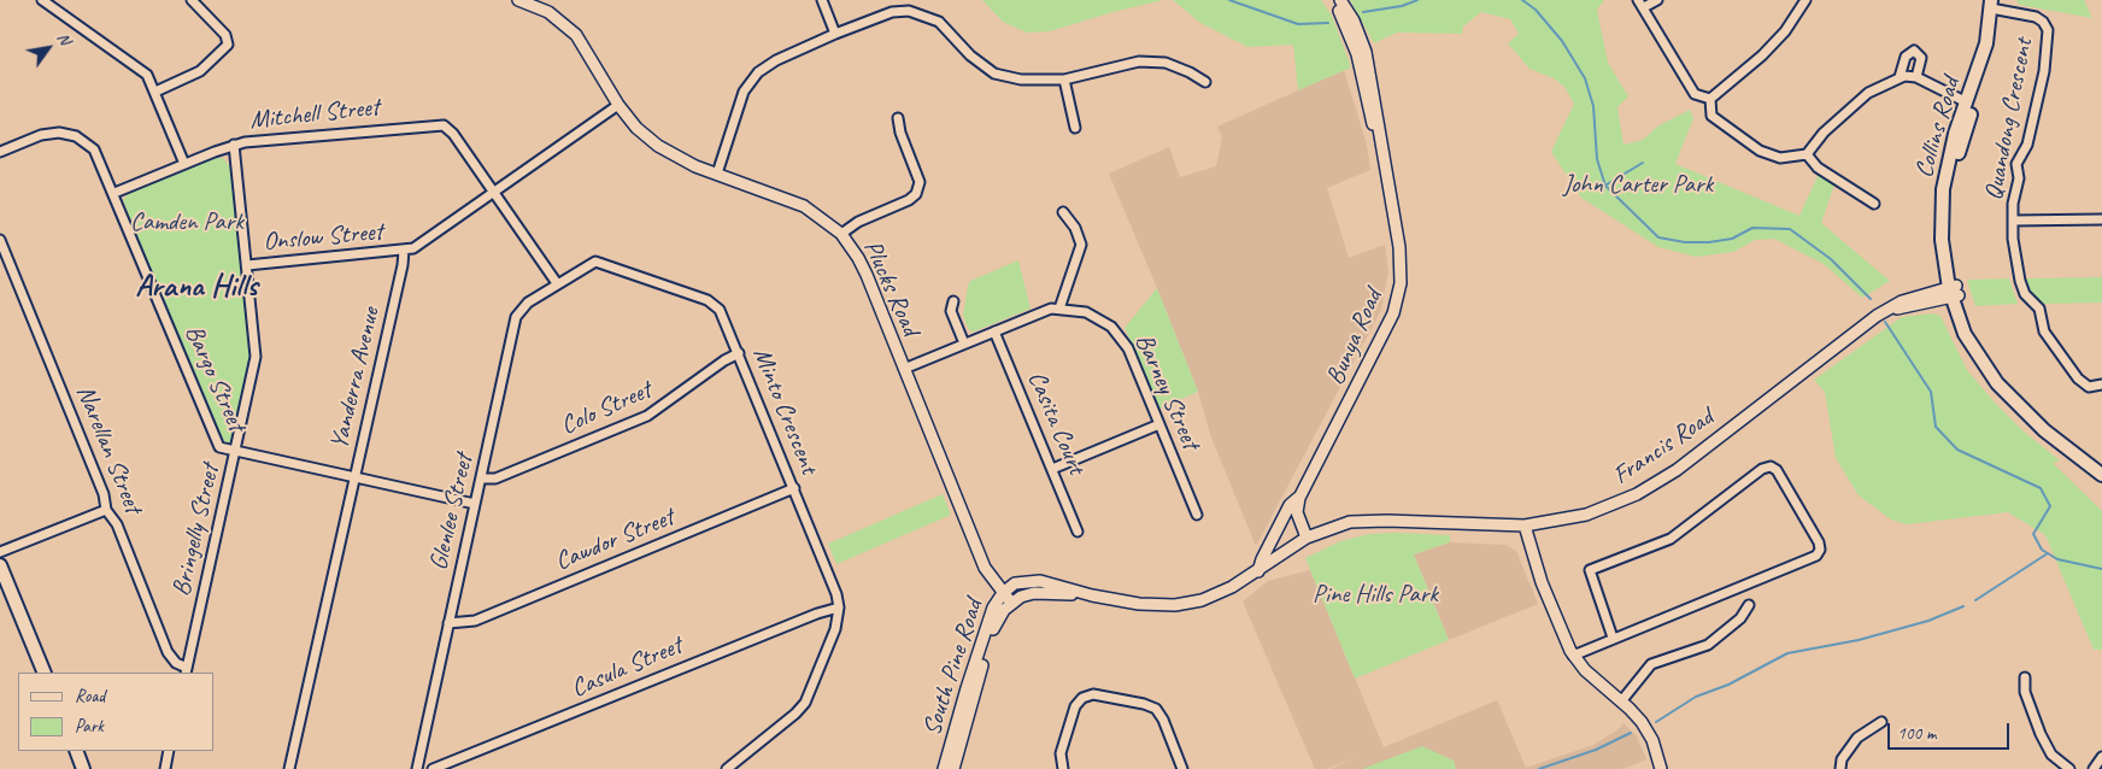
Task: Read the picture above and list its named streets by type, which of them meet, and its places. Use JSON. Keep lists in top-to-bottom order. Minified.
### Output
{"streets":{"main road":["Collins Road"],"street":["Mitchell Street","Quandong Crescent","Onslow Street","Plucks Road","Bunya Road","Bargo Street","Yanderra Avenue","Barney Street","Colo Street","Minto Crescent","Casita Court","Francis Road","Narellan Street","Glenlee Street","Bringelly Street","Cawdor Street","Casula Street","South Pine Road"]},"crossings":[["Mitchell Street","Bargo Street"],["Mitchell Street","Bringelly Street"],["Quandong Crescent","Collins Road"],["Collins Road","Francis Road"],["Onslow Street","Yanderra Avenue"],["Onslow Street","Bringelly Street"],["Plucks Road","Barney Street"],["Plucks Road","South Pine Road"],["Bunya Road","Francis Road"],["Bunya Road","South Pine Road"],["Bargo Street","Yanderra Avenue"],["Bargo Street","Glenlee Street"],["Bargo Street","Bringelly Street"],["Barney Street","Casita Court"],["Colo Street","Minto Crescent"],["Colo Street","Glenlee Street"],["Minto Crescent","Glenlee Street"],["Minto Crescent","Cawdor Street"],["Minto Crescent","Casula Street"],["Francis Road","South Pine Road"],["Narellan Street","Bringelly Street"],["Glenlee Street","Cawdor Street"]],"districts":["Arana Hills"],"parks":["John Carter Park","Camden Park","Pine Hills Park"],"legend":["Road","Park"],"scale_bar":"100 m","north":"top right"}
